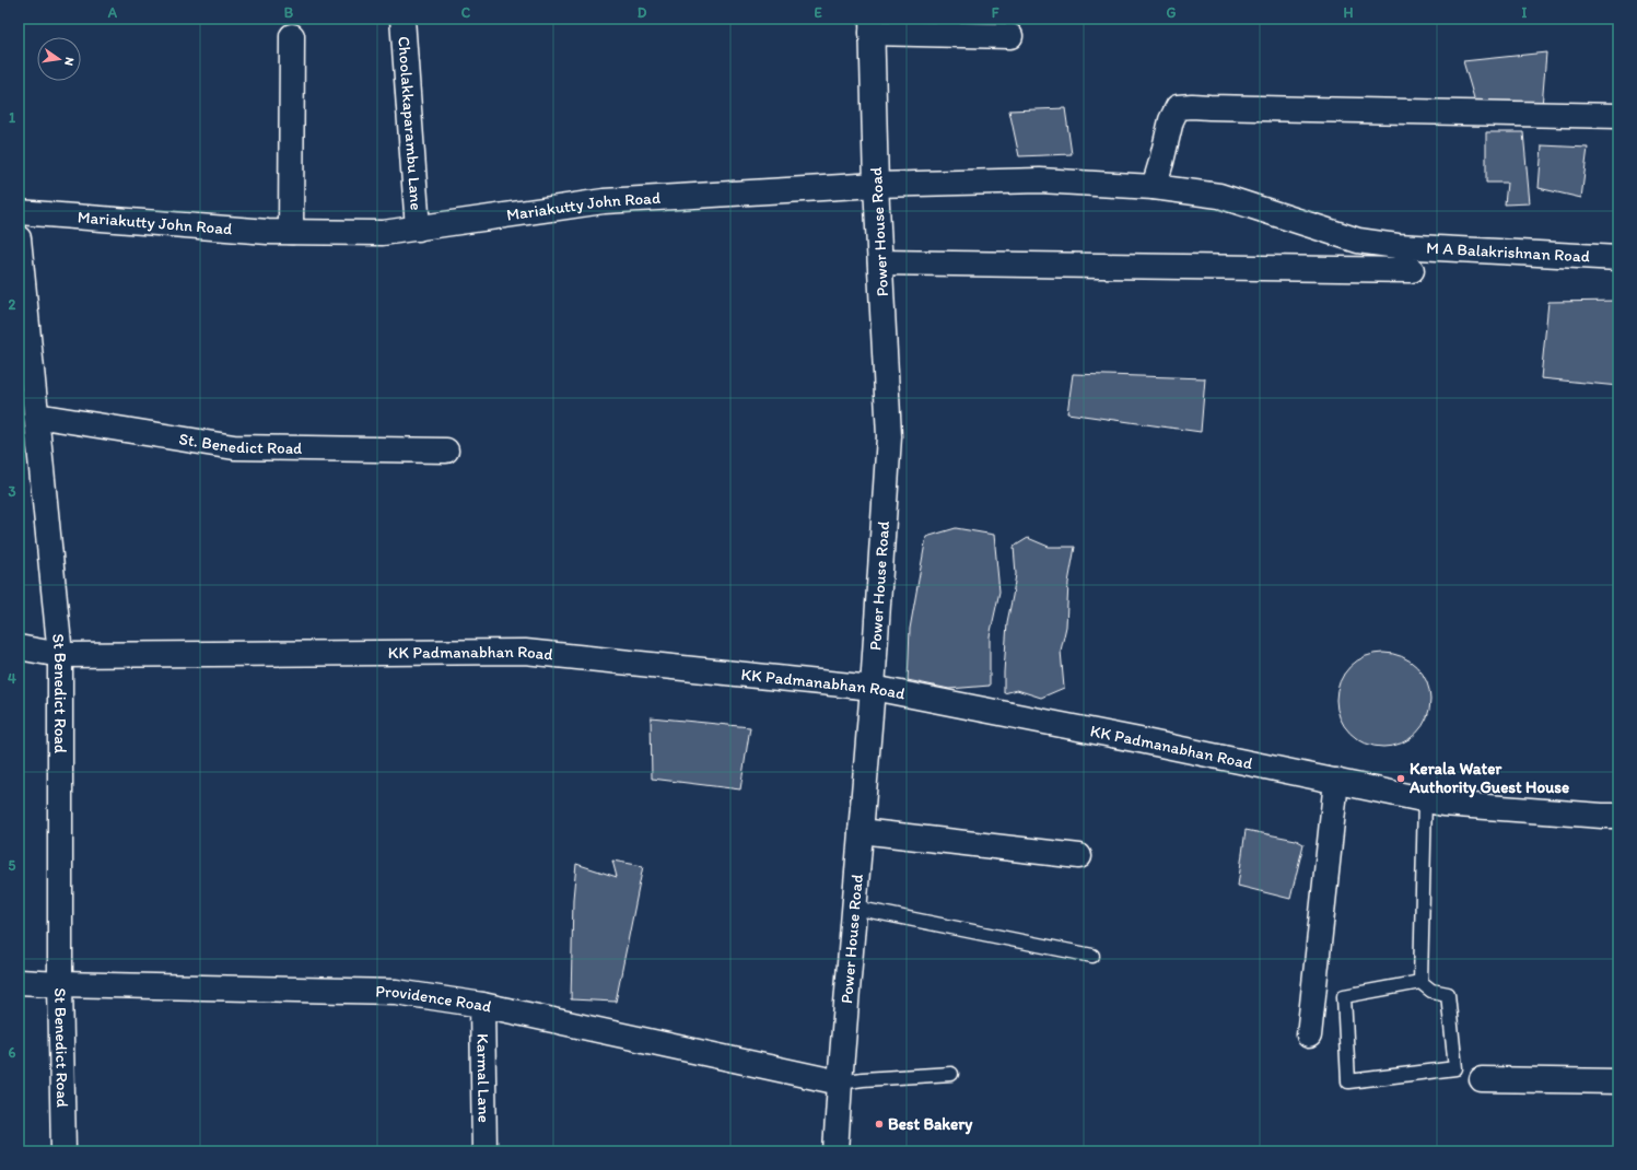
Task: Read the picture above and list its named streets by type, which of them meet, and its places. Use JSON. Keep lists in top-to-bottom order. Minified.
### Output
{"streets":{"street":["Choolakkaparambu Lane","Mariakutty John Road","Power House Road","M A Balakrishnan Road","St. Benedict Road","KK Padmanabhan Road","St Benedict Road","Providence Road","Karmal Lane"]},"crossings":[["Choolakkaparambu Lane","Mariakutty John Road"],["Mariakutty John Road","Power House Road"],["Mariakutty John Road","M A Balakrishnan Road"],["Power House Road","KK Padmanabhan Road"],["Power House Road","Providence Road"],["St. Benedict Road","St Benedict Road"],["KK Padmanabhan Road","St Benedict Road"],["St Benedict Road","Providence Road"],["Providence Road","Karmal Lane"]],"places":["Kerala Water Authority Guest House","Best Bakery"],"north":"right","grid":{"columns":["A","B","C","D","E","F","G","H","I"],"rows":["1","2","3","4","5","6"]}}
